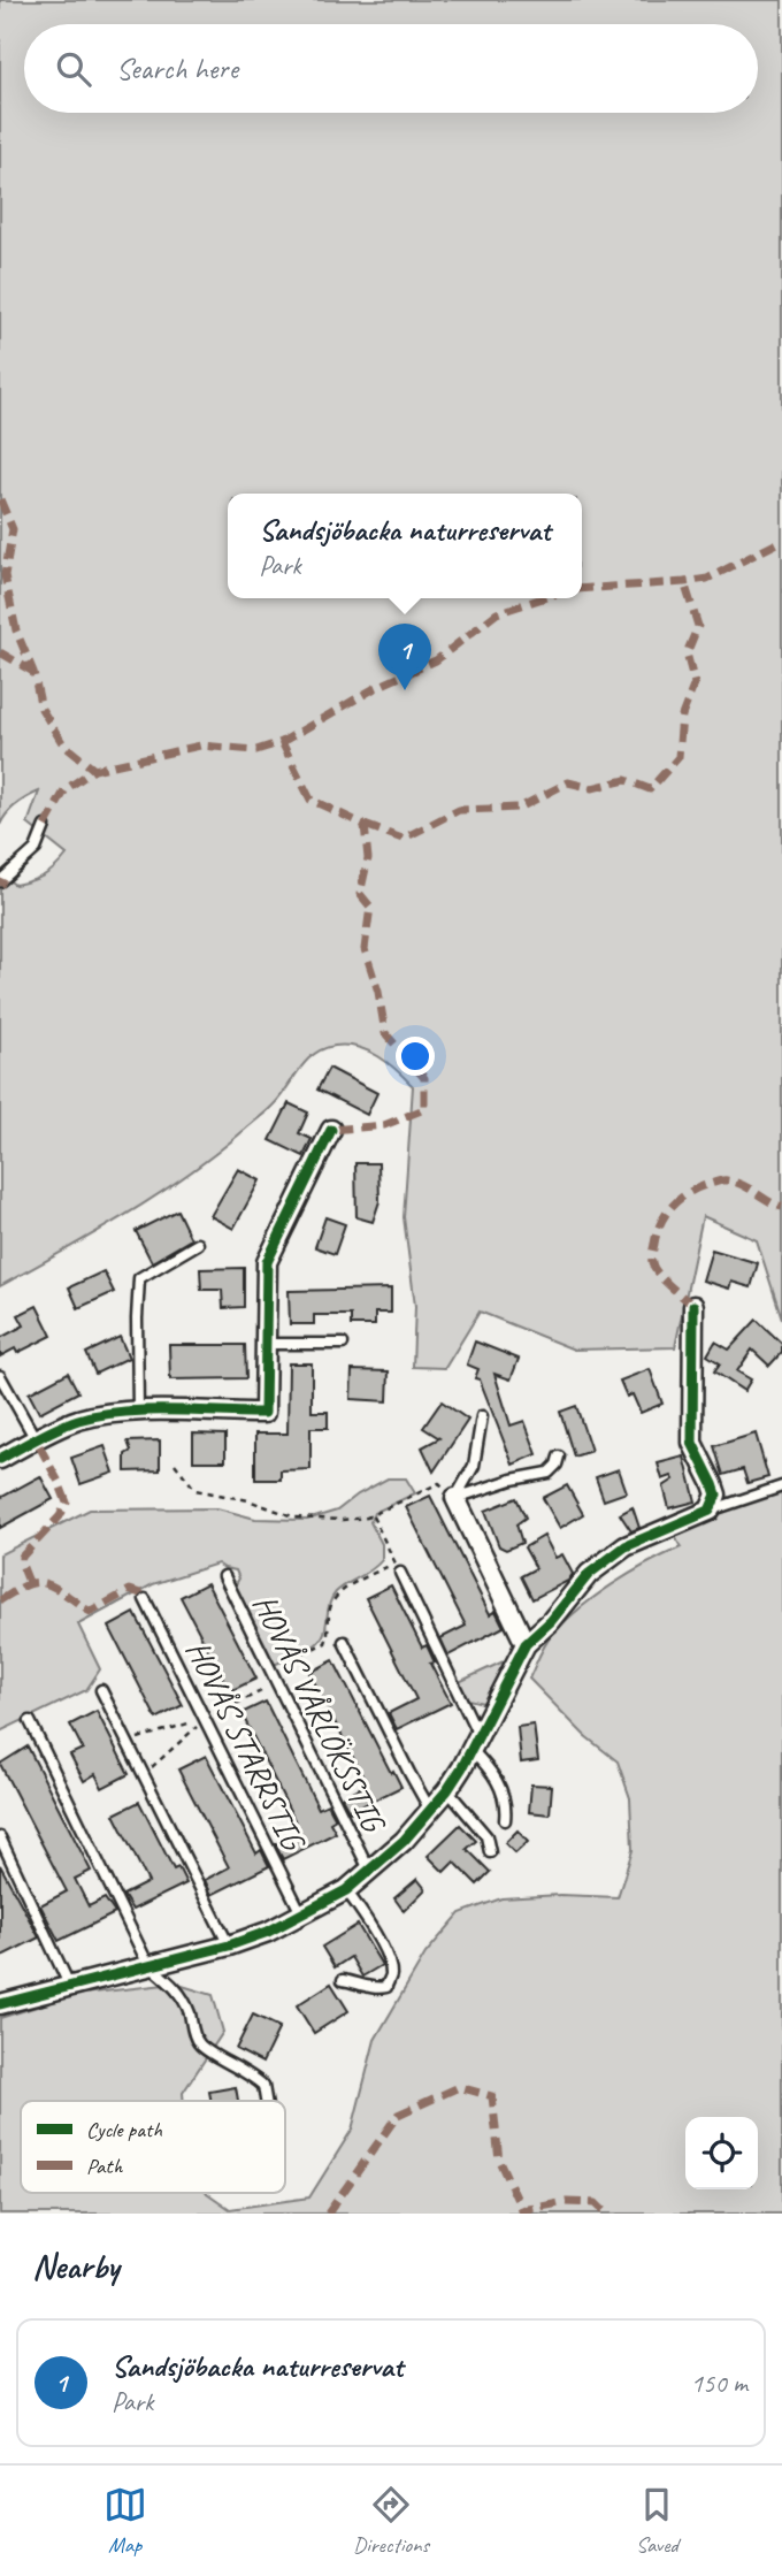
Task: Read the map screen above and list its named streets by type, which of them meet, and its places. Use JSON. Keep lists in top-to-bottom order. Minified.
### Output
{"streets":{"lane":["HOVÅS VÅRLÖKSSTIG","HOVÅS STARRSTIG"]},"legend":["Cycle path","Path"],"page":{"search":"Search here","popup":["Sandsjöbacka naturreservat","Park"],"pins":"1","heading":"Nearby","list":[{"mark":"1","name":"Sandsjöbacka naturreservat","note":"Park","value":"150 m"}],"nav":["Map","Directions","Saved"]}}
